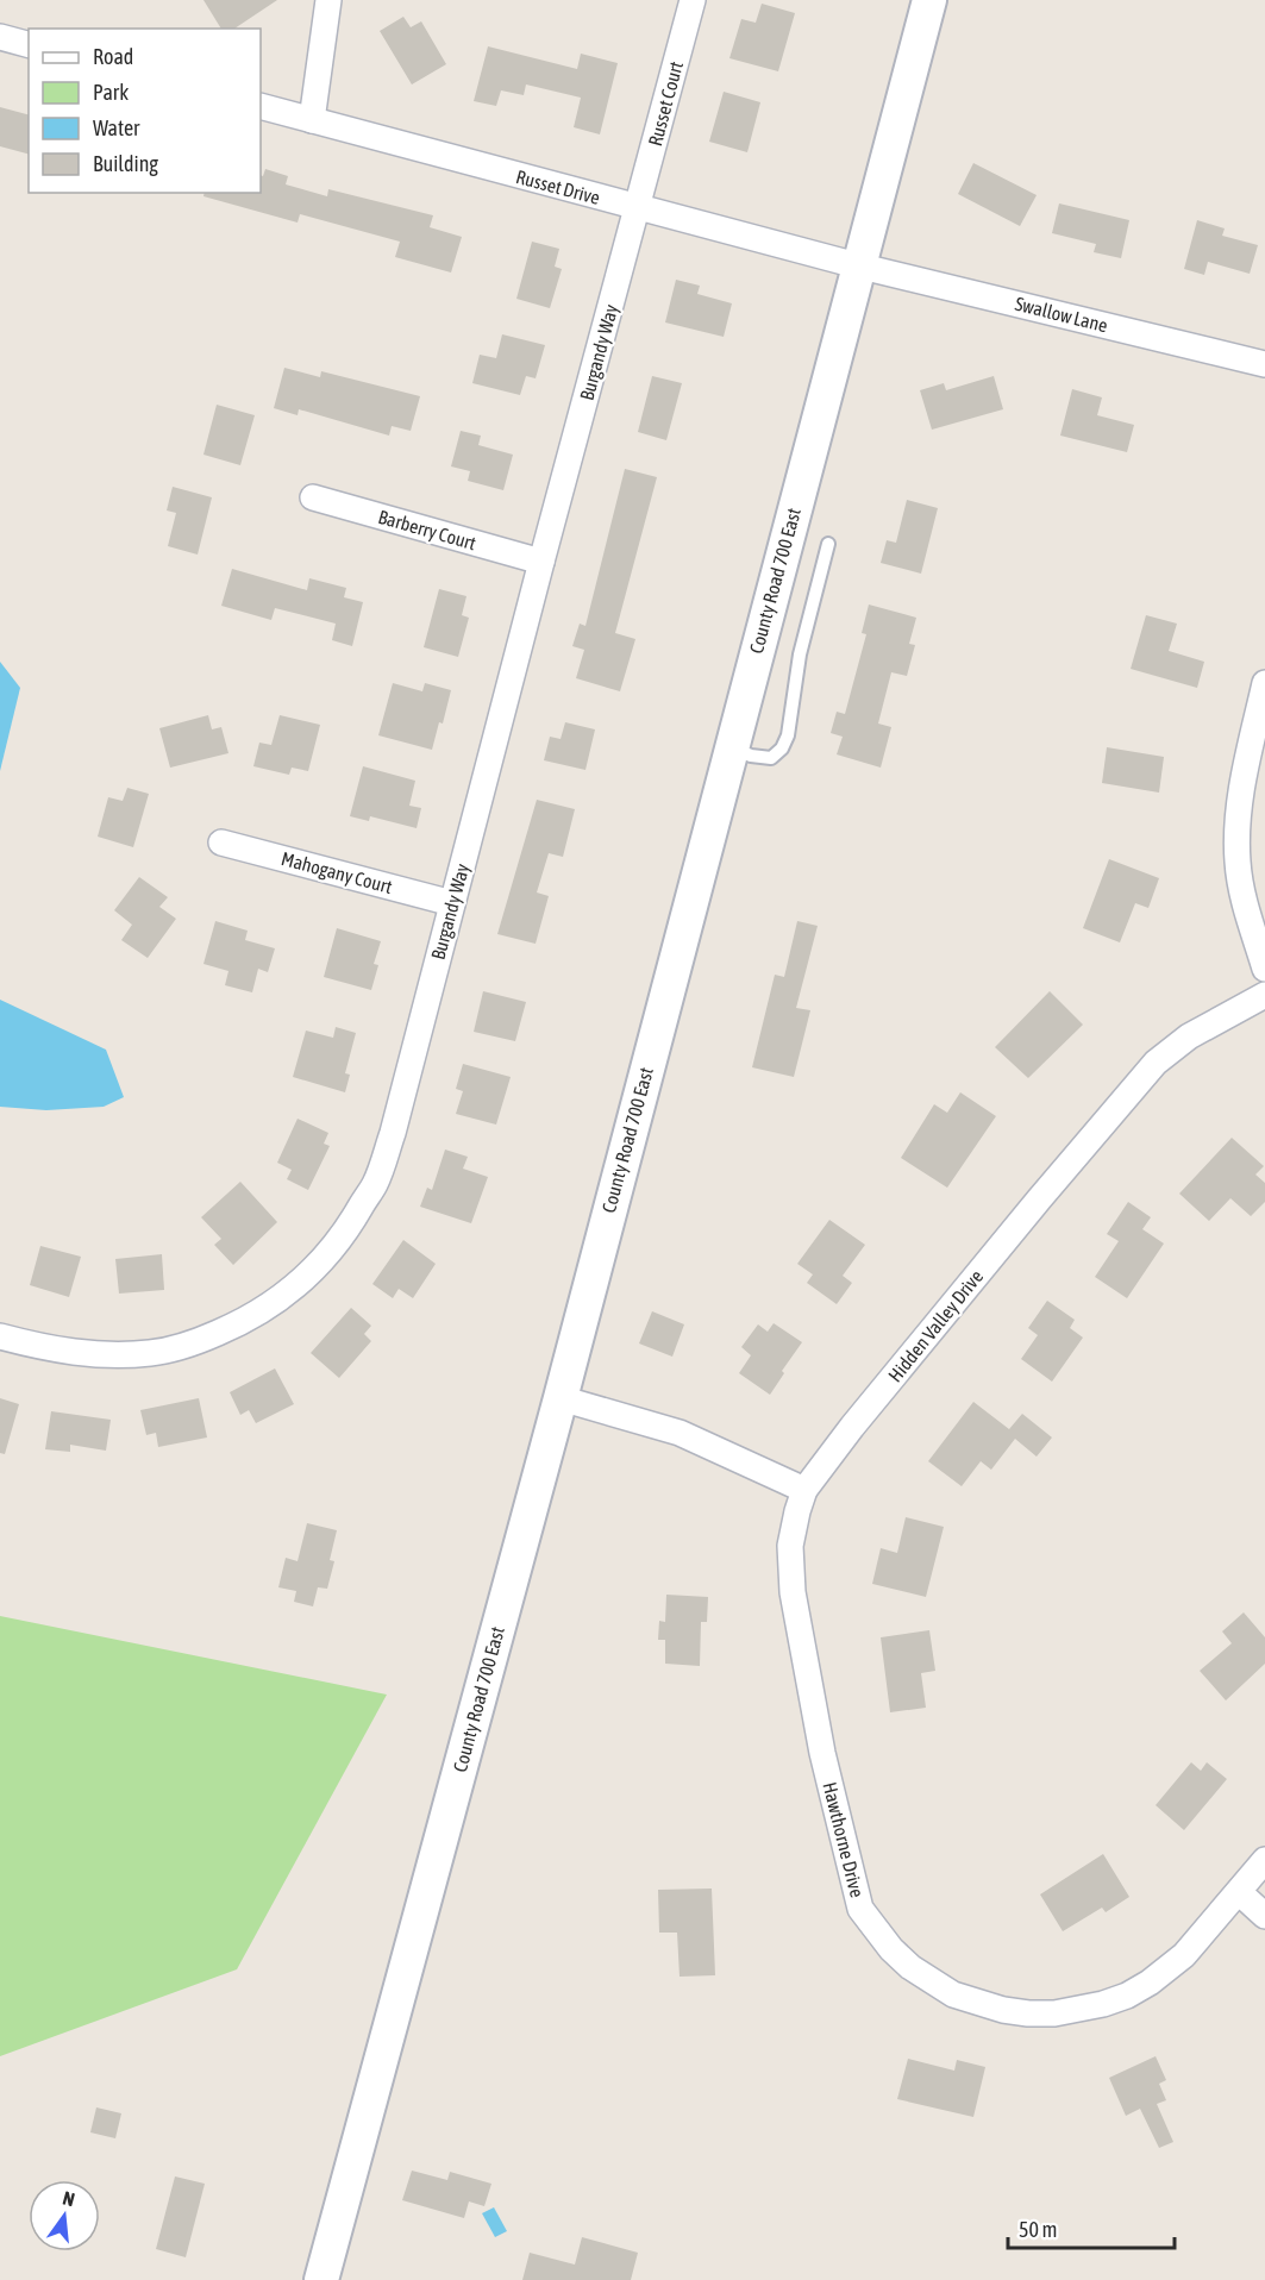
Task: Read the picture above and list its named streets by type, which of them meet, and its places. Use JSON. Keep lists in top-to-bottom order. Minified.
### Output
{"streets":{"main road":["County Road 700 East"],"street":["Russet Court","Russet Drive","Swallow Lane","Burgandy Way","Barberry Court","Mahogany Court","Hidden Valley Drive","Hawthorne Drive"]},"crossings":[["Russet Court","Russet Drive"],["Russet Court","Burgandy Way"],["Russet Drive","Swallow Lane"],["Russet Drive","Burgandy Way"],["Russet Drive","County Road 700 East"],["Swallow Lane","County Road 700 East"],["Burgandy Way","Barberry Court"],["Burgandy Way","Mahogany Court"],["Hidden Valley Drive","Hawthorne Drive"]],"legend":["Road","Park","Water","Building"],"scale_bar":"50 m","north":"top"}
